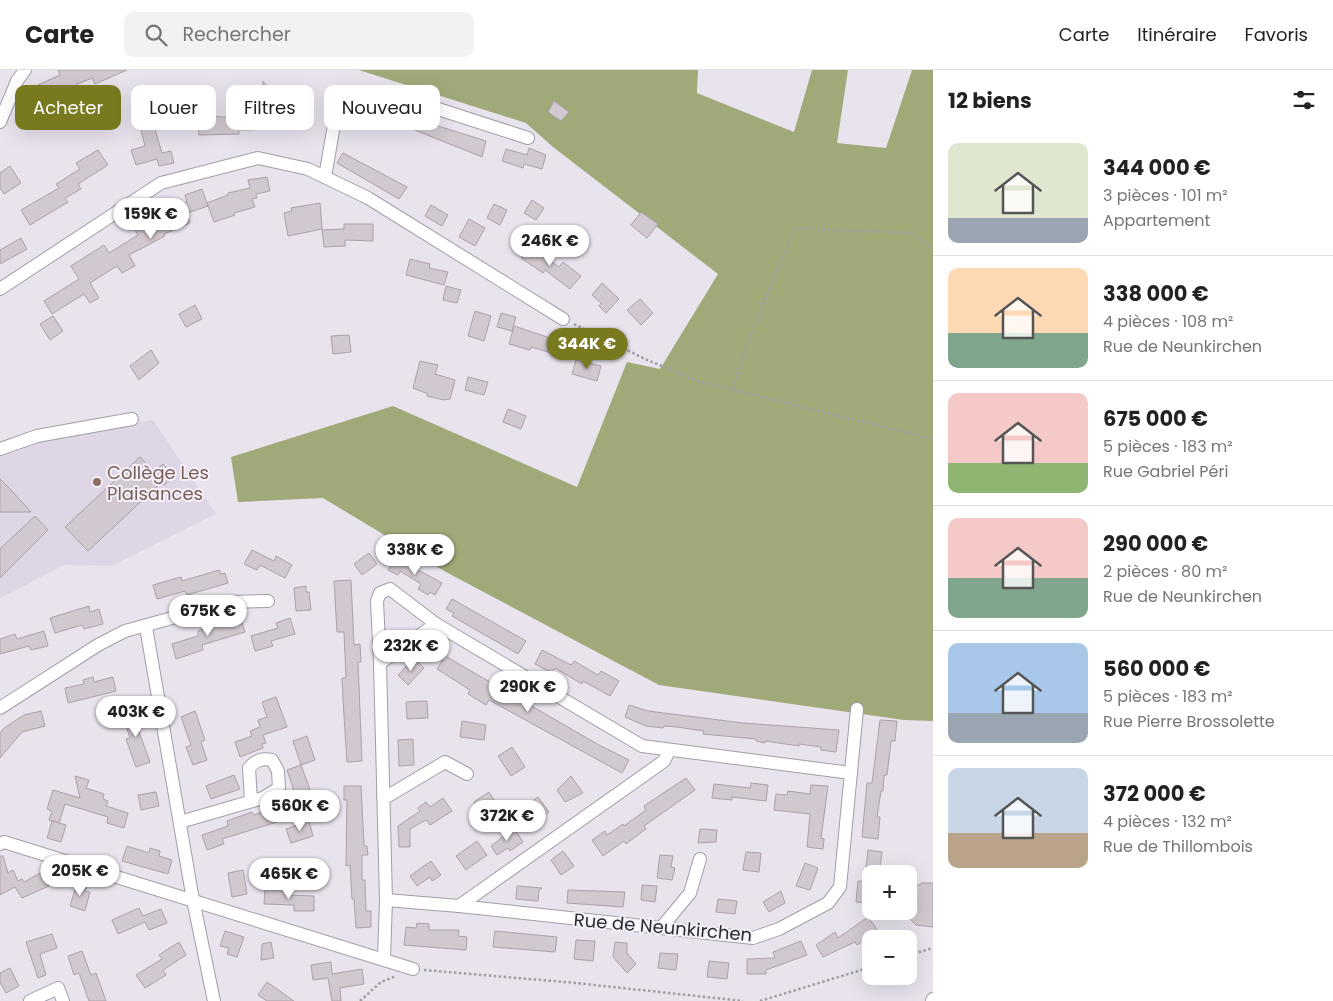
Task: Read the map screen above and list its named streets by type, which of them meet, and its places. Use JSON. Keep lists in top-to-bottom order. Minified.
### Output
{"streets":{"street":["Rue de Neunkirchen"]},"places":["Collège Les Plaisances"],"page":{"header":"Carte","search":"Rechercher","nav":["Carte","Itinéraire","Favoris"],"heading":"12 biens","chip":["Acheter","Louer","Filtres","Nouveau"],"list":[{"name":"344 000 €","note":"3 pièces · 101 m² · Appartement"},{"name":"338 000 €","note":"4 pièces · 108 m² · Rue de Neunkirchen"},{"name":"675 000 €","note":"5 pièces · 183 m² · Rue Gabriel Péri"},{"name":"290 000 €","note":"2 pièces · 80 m² · Rue de Neunkirchen"},{"name":"560 000 €","note":"5 pièces · 183 m² · Rue Pierre Brossolette"},{"name":"372 000 €","note":"4 pièces · 132 m² · Rue de Thillombois"}],"price":["159K €","246K €","344K €","338K €","675K €","232K €","290K €","403K €","560K €","372K €","205K €","465K €"],"map_buttons":["+","−"]}}
